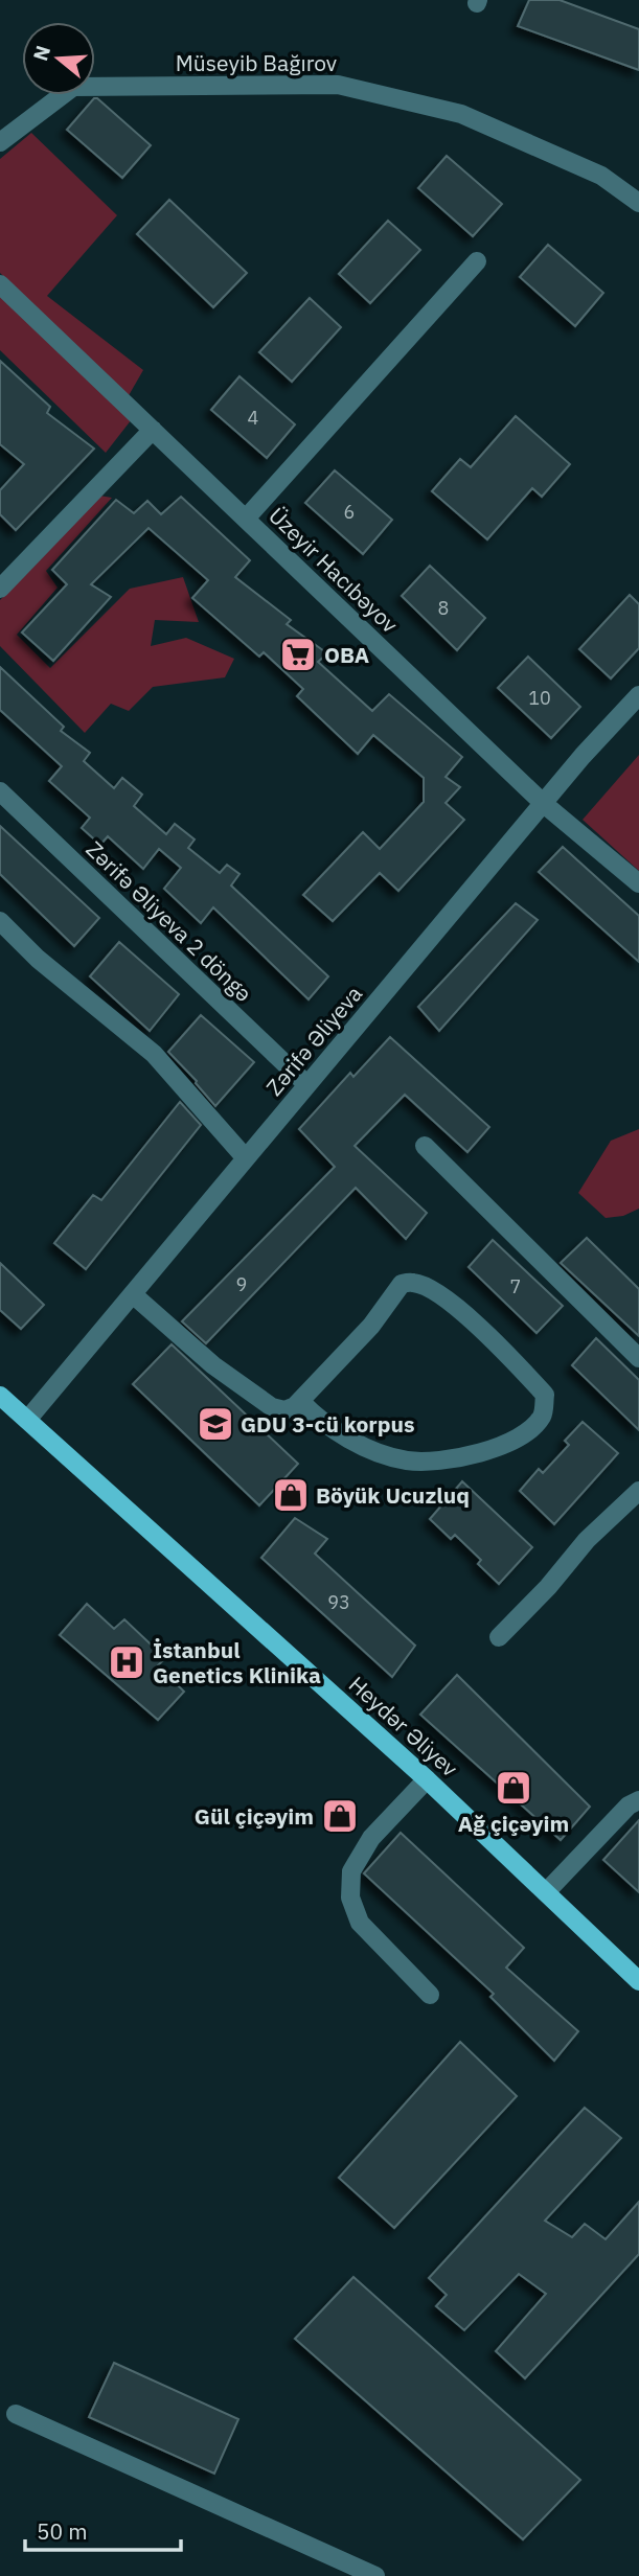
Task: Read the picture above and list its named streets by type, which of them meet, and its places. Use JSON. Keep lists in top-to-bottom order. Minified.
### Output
{"streets":{"main road":["Heydər Əliyev"],"street":["Müseyib Bağırov","Üzeyir Hacıbəyov","Zərifə Əliyeva 2 döngə","Zərifə Əliyeva"]},"crossings":[["Üzeyir Hacıbəyov","Zərifə Əliyeva"],["Zərifə Əliyeva 2 döngə","Zərifə Əliyeva"],["Zərifə Əliyeva","Heydər Əliyev"]],"places":{"supermarket":["OBA"],"school or university":["GDU 3-cü korpus"],"shop":["Böyük Ucuzluq","Ağ çiçəyim","Gül çiçəyim"],"hospital":["İstanbul Genetics Klinika"]},"house_numbers":["4","6","8","10","9","7","93"],"scale_bar":"50 m","north":"left"}
